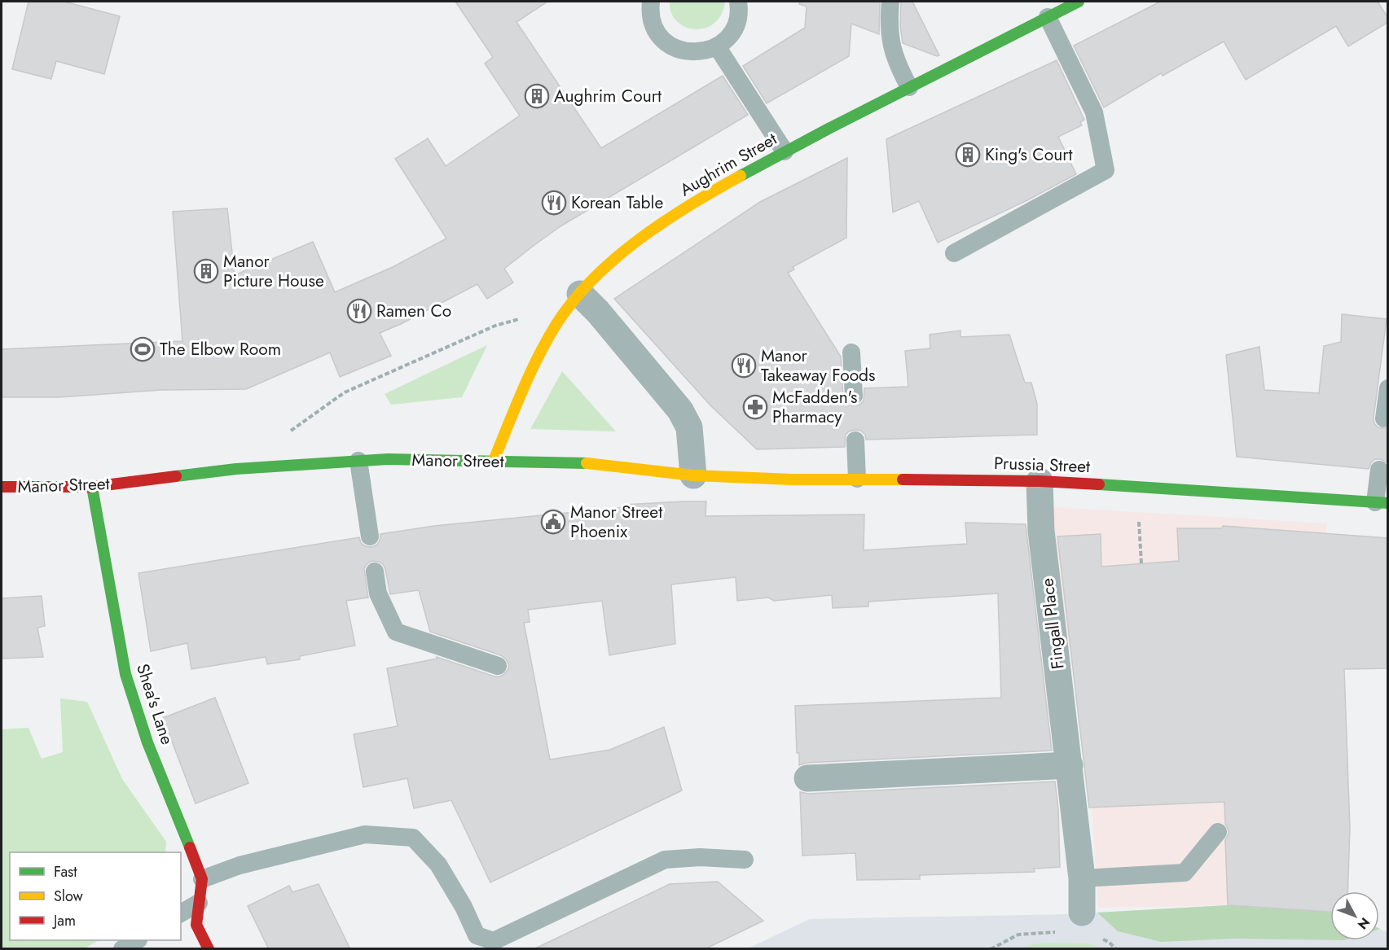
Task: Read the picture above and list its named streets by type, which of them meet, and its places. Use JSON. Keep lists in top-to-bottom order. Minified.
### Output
{"streets":{"main road":["Aughrim Street","Manor Street","Prussia Street","Shea's Lane"],"street":["Fingall Place"]},"crossings":[["Aughrim Street","Manor Street"],["Manor Street","Prussia Street"],["Manor Street","Shea's Lane"],["Prussia Street","Fingall Place"]],"places":{"building":["Aughrim Court","King's Court","Manor Picture House"],"restaurant":["Korean Table","Ramen Co","Manor Takeaway Foods"],"sports":["The Elbow Room"],"pharmacy":["McFadden's Pharmacy"],"public building":["Manor Street Phoenix"]},"legend":["Fast","Slow","Jam"],"north":"bottom right"}
